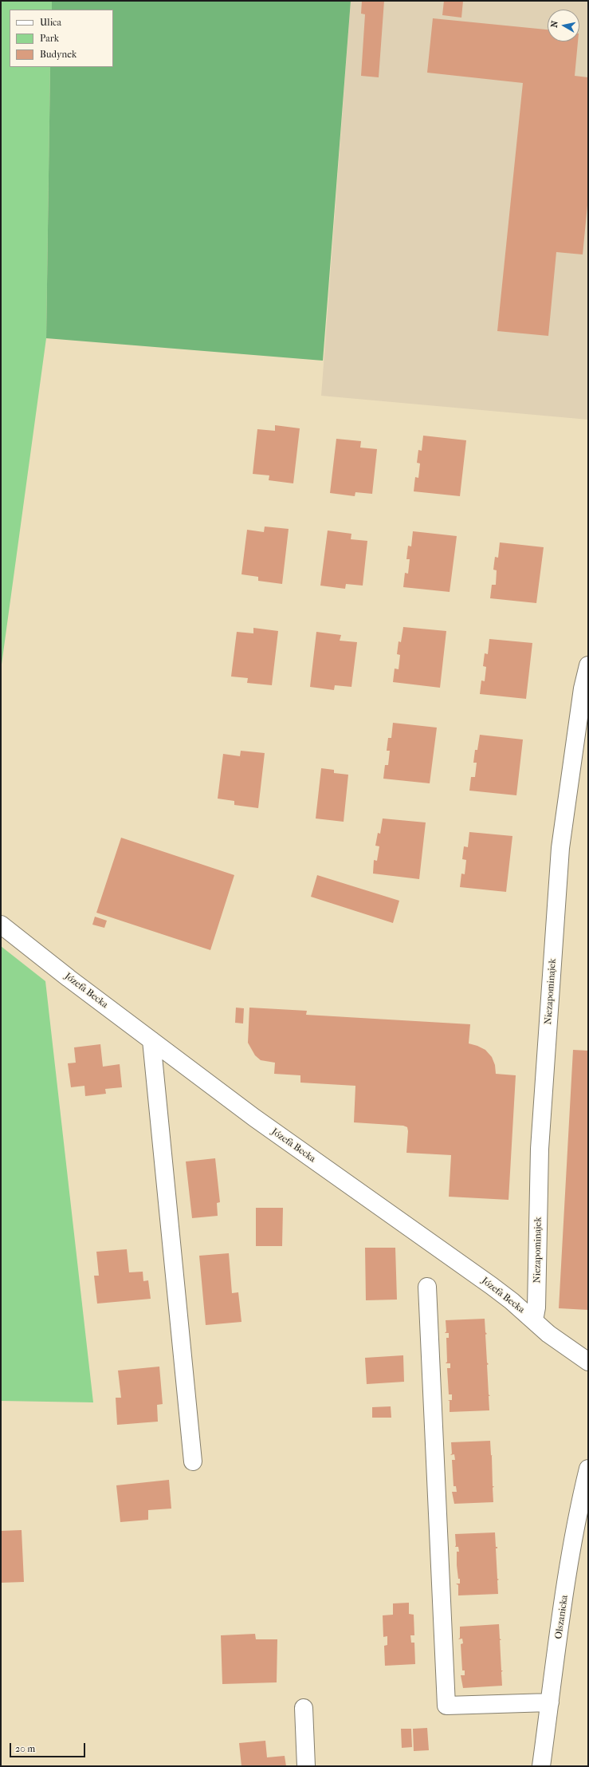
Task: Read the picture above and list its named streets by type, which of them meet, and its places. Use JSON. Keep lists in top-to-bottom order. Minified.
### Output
{"streets":{"street":["Józefa Becka","Niezapominajek","Olszanicka"]},"crossings":[["Józefa Becka","Niezapominajek"]],"legend":["Ulica","Park","Budynek"],"scale_bar":"20 m","north":"left"}
